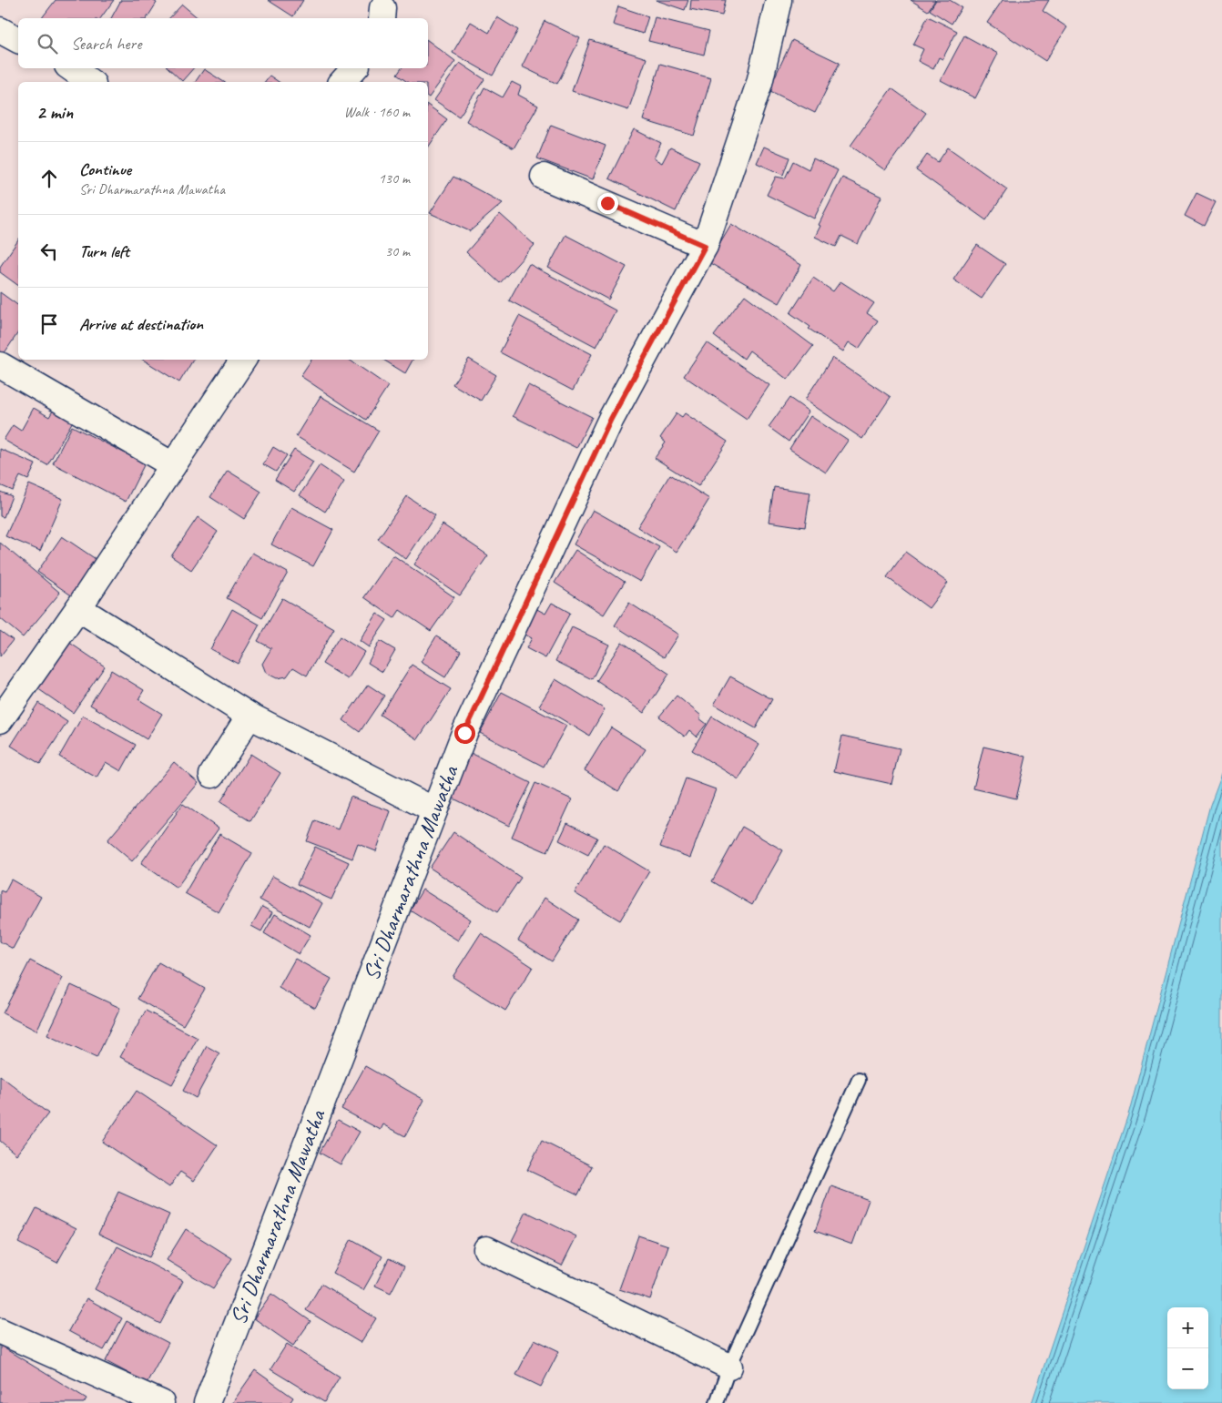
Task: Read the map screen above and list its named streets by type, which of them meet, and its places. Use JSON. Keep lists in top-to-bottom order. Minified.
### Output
{"streets":{"street":["Sri Dharmarathna Mawatha"]},"page":{"search":"Search here","heading":["2 min","Walk · 160 m"],"list":[["Continue","Sri Dharmarathna Mawatha","130 m"],["Turn left","30 m"],"Arrive at destination"],"map_buttons":["+","−"]}}
